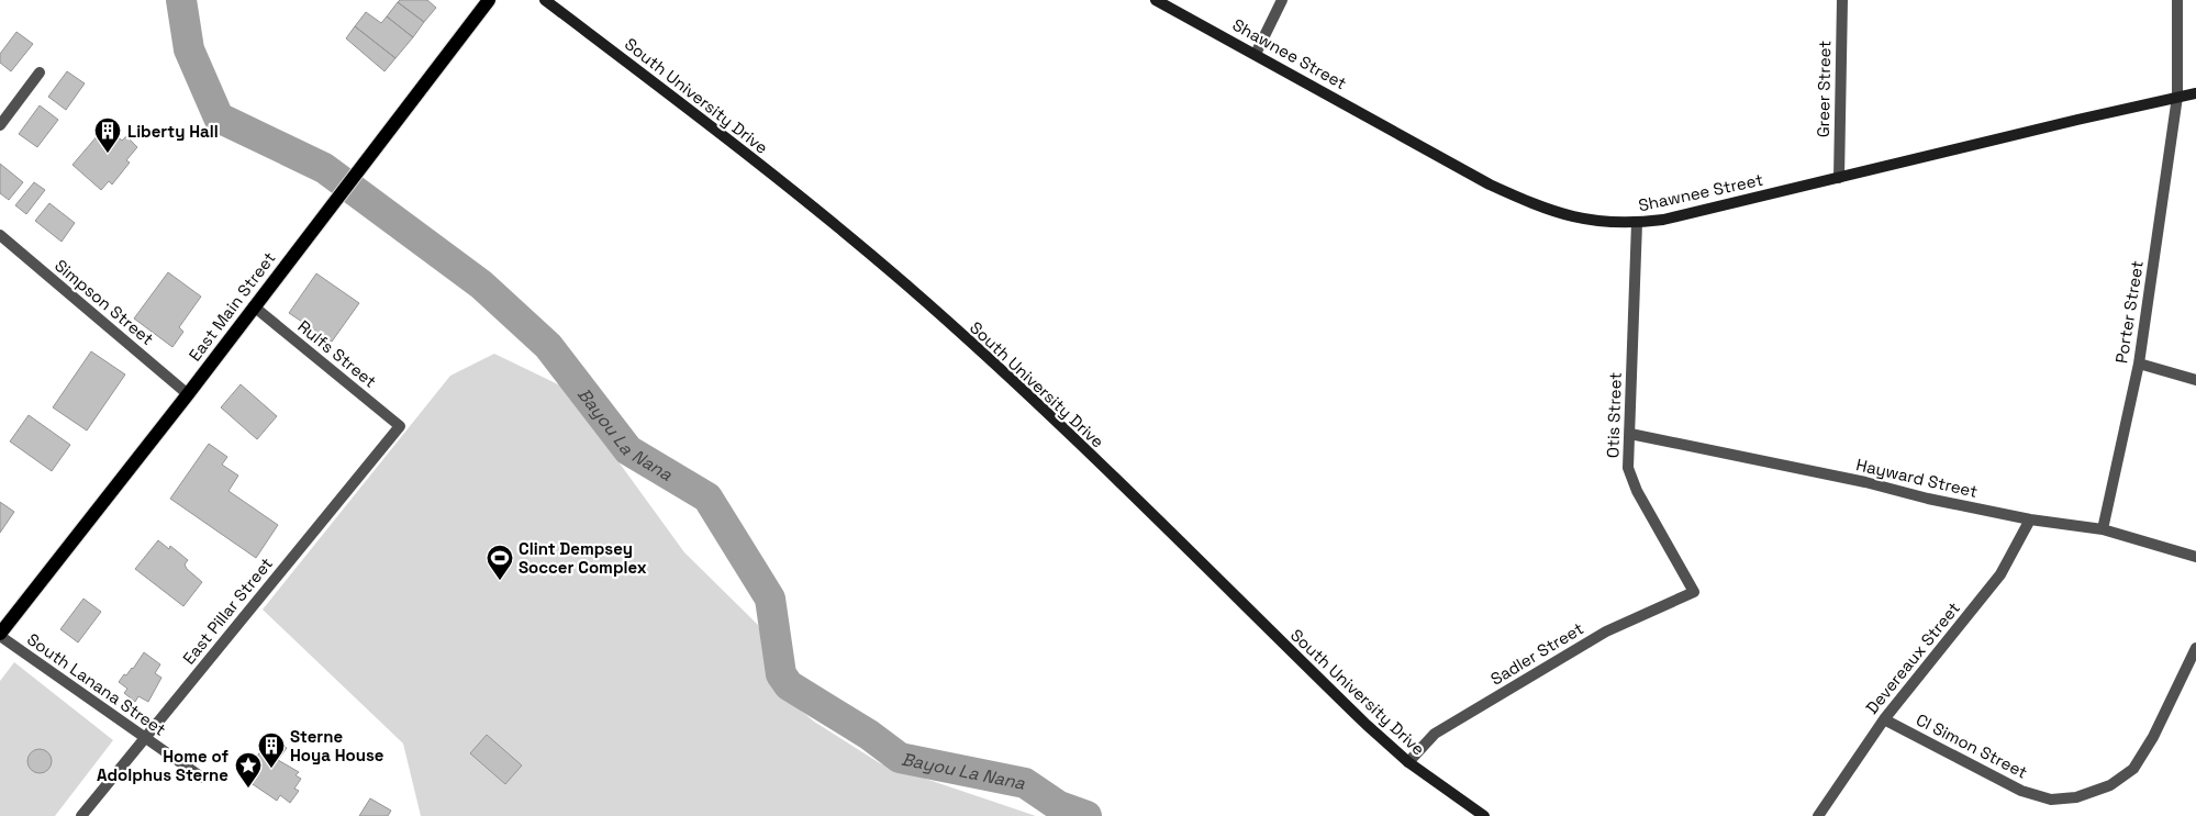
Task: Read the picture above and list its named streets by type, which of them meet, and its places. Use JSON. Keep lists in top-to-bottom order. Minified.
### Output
{"streets":{"main road":["Shawnee Street","South University Drive","East Main Street"],"street":["Greer Street","Simpson Street","Porter Street","Rulfs Street","Otis Street","Hayward Street","East Pillar Street","Sadler Street","Devereaux Street","South Lanana Street","Cl Simon Street"]},"crossings":[["Shawnee Street","Greer Street"],["Shawnee Street","Porter Street"],["Shawnee Street","Otis Street"],["South University Drive","Sadler Street"],["Simpson Street","East Main Street"],["East Main Street","Rulfs Street"],["East Main Street","South Lanana Street"],["Porter Street","Hayward Street"],["Rulfs Street","East Pillar Street"],["Otis Street","Hayward Street"],["Otis Street","Sadler Street"],["Hayward Street","Devereaux Street"],["East Pillar Street","South Lanana Street"],["Devereaux Street","Cl Simon Street"]],"water":["Bayou La Nana"],"places":{"building":["Liberty Hall","Sterne Hoya House"],"sports":["Clint Dempsey Soccer Complex"],"place":["Home of Adolphus Sterne"]}}
